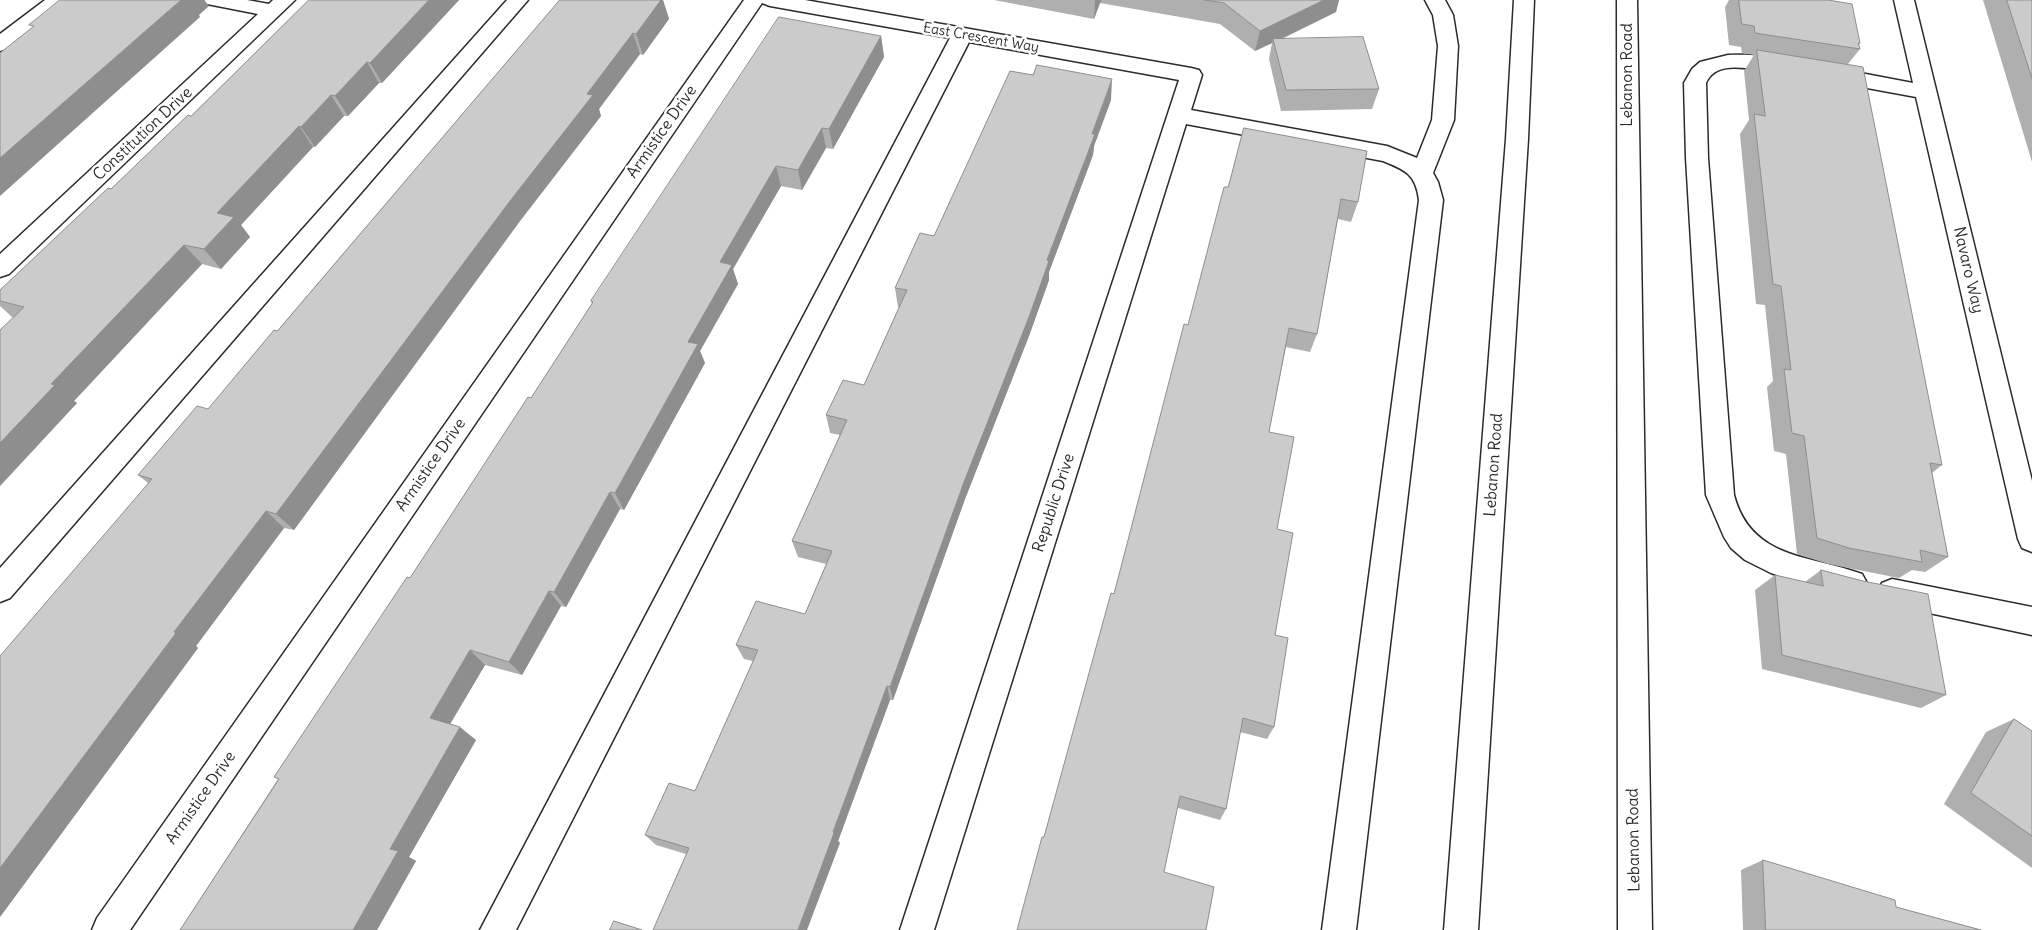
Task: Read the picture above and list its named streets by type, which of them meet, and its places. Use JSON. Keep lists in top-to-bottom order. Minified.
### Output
{"streets":{"street":["East Crescent Way","Lebanon Road","Armistice Drive","Constitution Drive","Navaro Way","Republic Drive"]},"crossings":[["East Crescent Way","Republic Drive"]]}
